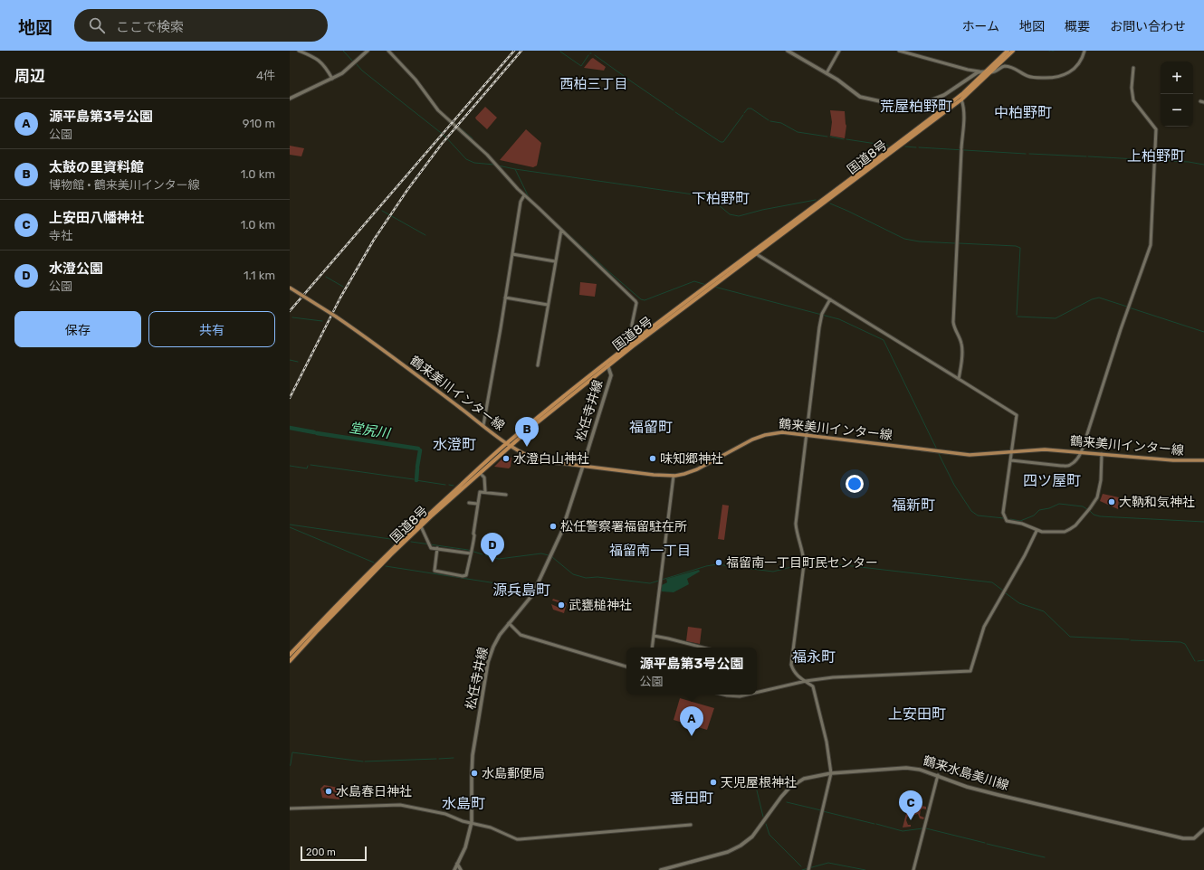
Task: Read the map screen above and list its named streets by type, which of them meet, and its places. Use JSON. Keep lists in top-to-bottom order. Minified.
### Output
{"streets":{"highway":["国道8号"],"main road":["鶴来美川インター線","松任寺井線","鶴来水島美川線"]},"crossings":[["国道8号","鶴来美川インター線"],["国道8号","松任寺井線"],["鶴来美川インター線","松任寺井線"]],"districts":["西柏三丁目","荒屋柏野町","中柏野町","上柏野町","下柏野町","福留町","水澄町","四ツ屋町","福新町","福留南一丁目","源兵島町","福永町","上安田町","番田町","水島町"],"water":["堂尻川"],"places":["水澄白山神社","味知郷神社","大靹和気神社","松任警察署福留駐在所","福留南一丁目町民センター","武甕槌神社","水島郵便局","天児屋根神社","水島春日神社"],"scale_bar":"200 m","page":{"header":"地図","search":"ここで検索","nav":["ホーム","地図","概要","お問い合わせ"],"heading":["周辺","4件"],"map_buttons":["+","−"],"list":[{"mark":"A","name":"源平島第3号公園","note":"公園","value":"910 m"},{"mark":"B","name":"太鼓の里資料館","note":"博物館 · 鶴来美川インター線","value":"1.0 km"},{"mark":"C","name":"上安田八幡神社","note":"寺社","value":"1.0 km"},{"mark":"D","name":"水澄公園","note":"公園","value":"1.1 km"}],"buttons":["保存","共有"],"pins":["B","D","A","C"],"popup":["源平島第3号公園","公園"],"scale":"200 m"}}
